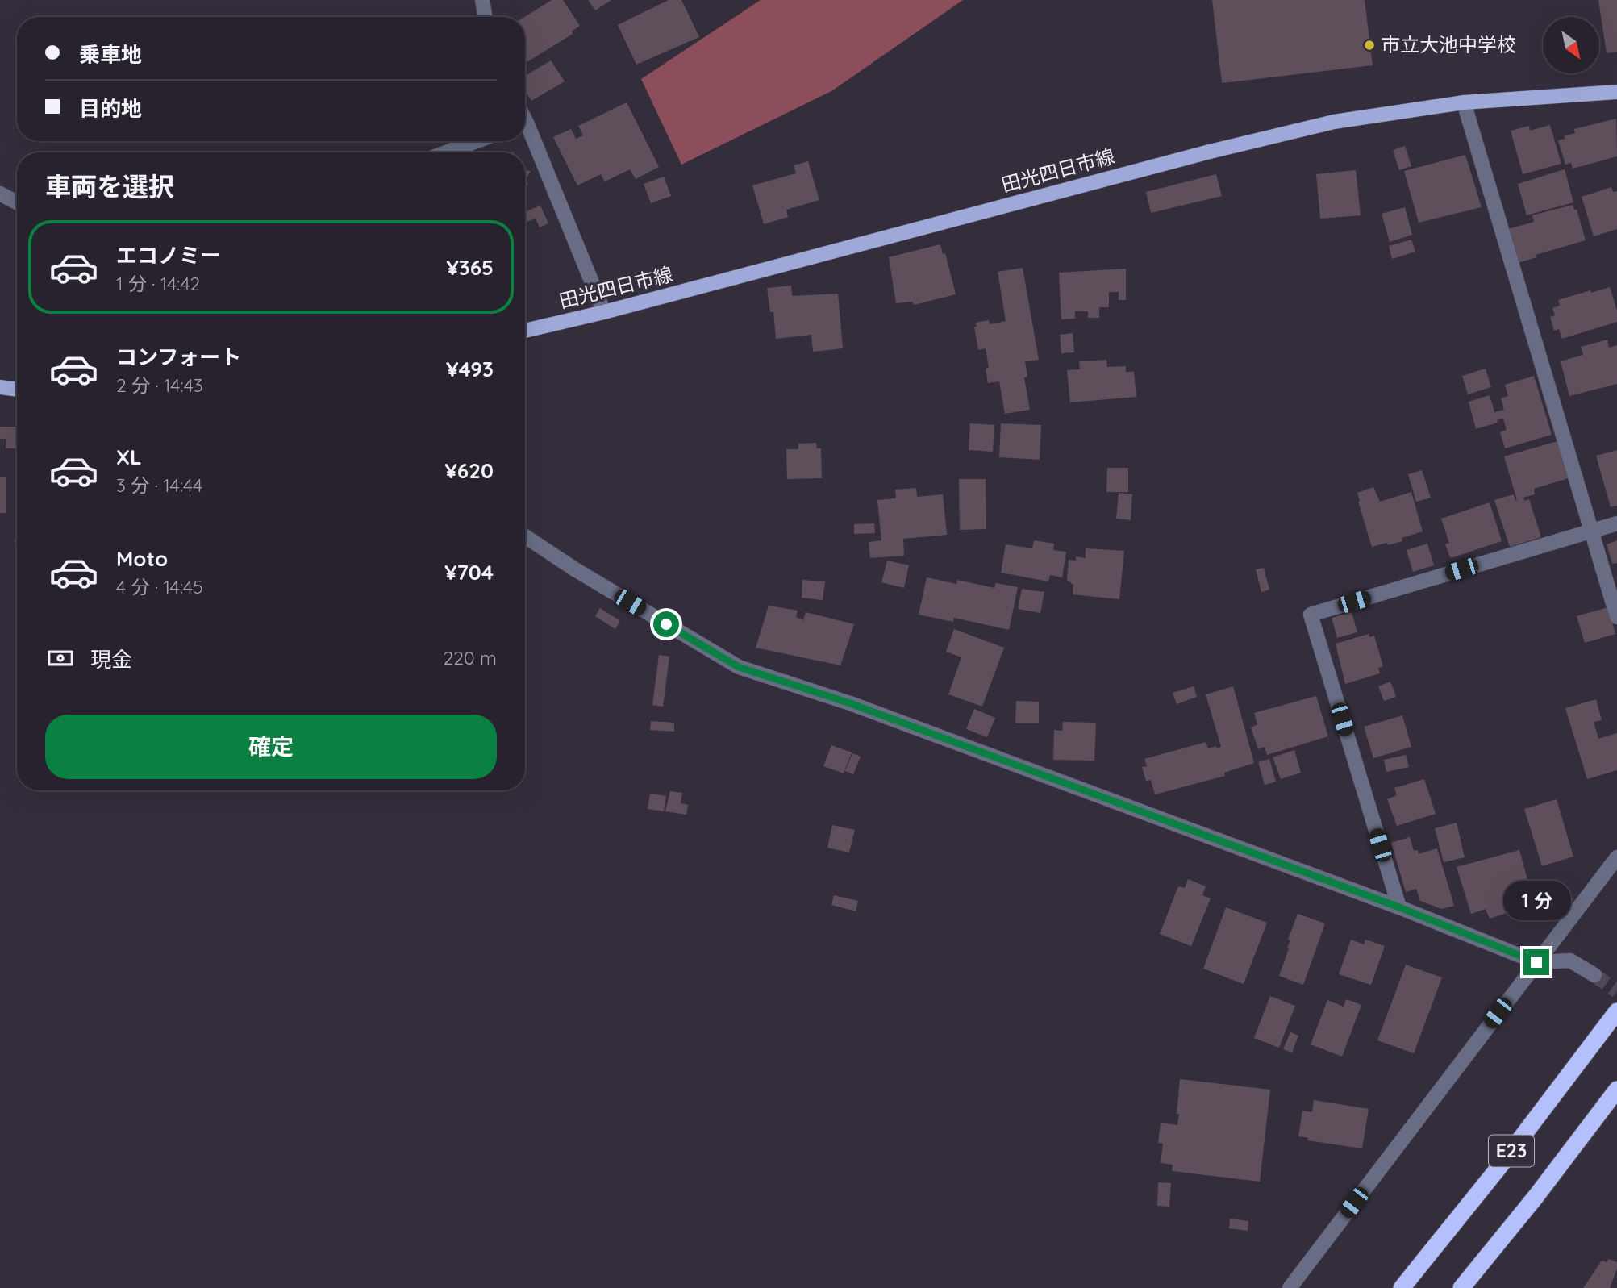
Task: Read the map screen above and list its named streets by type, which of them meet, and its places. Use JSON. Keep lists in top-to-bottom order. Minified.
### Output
{"streets":{"highway":["E23"],"main road":["田光四日市線"]},"places":["市立大池中学校"],"north":"bottom right","page":{"banner":["乗車地","目的地"],"heading":"車両を選択","list":[{"name":"エコノミー","note":"1 分 · 14:42","value":"¥365"},{"name":"コンフォート","note":"2 分 · 14:43","value":"¥493"},{"name":"XL","note":"3 分 · 14:44","value":"¥620"},{"name":"Moto","note":"4 分 · 14:45","value":"¥704"}],"pay":["現金","220 m"],"buttons":"確定","bubble":"1 分"}}
